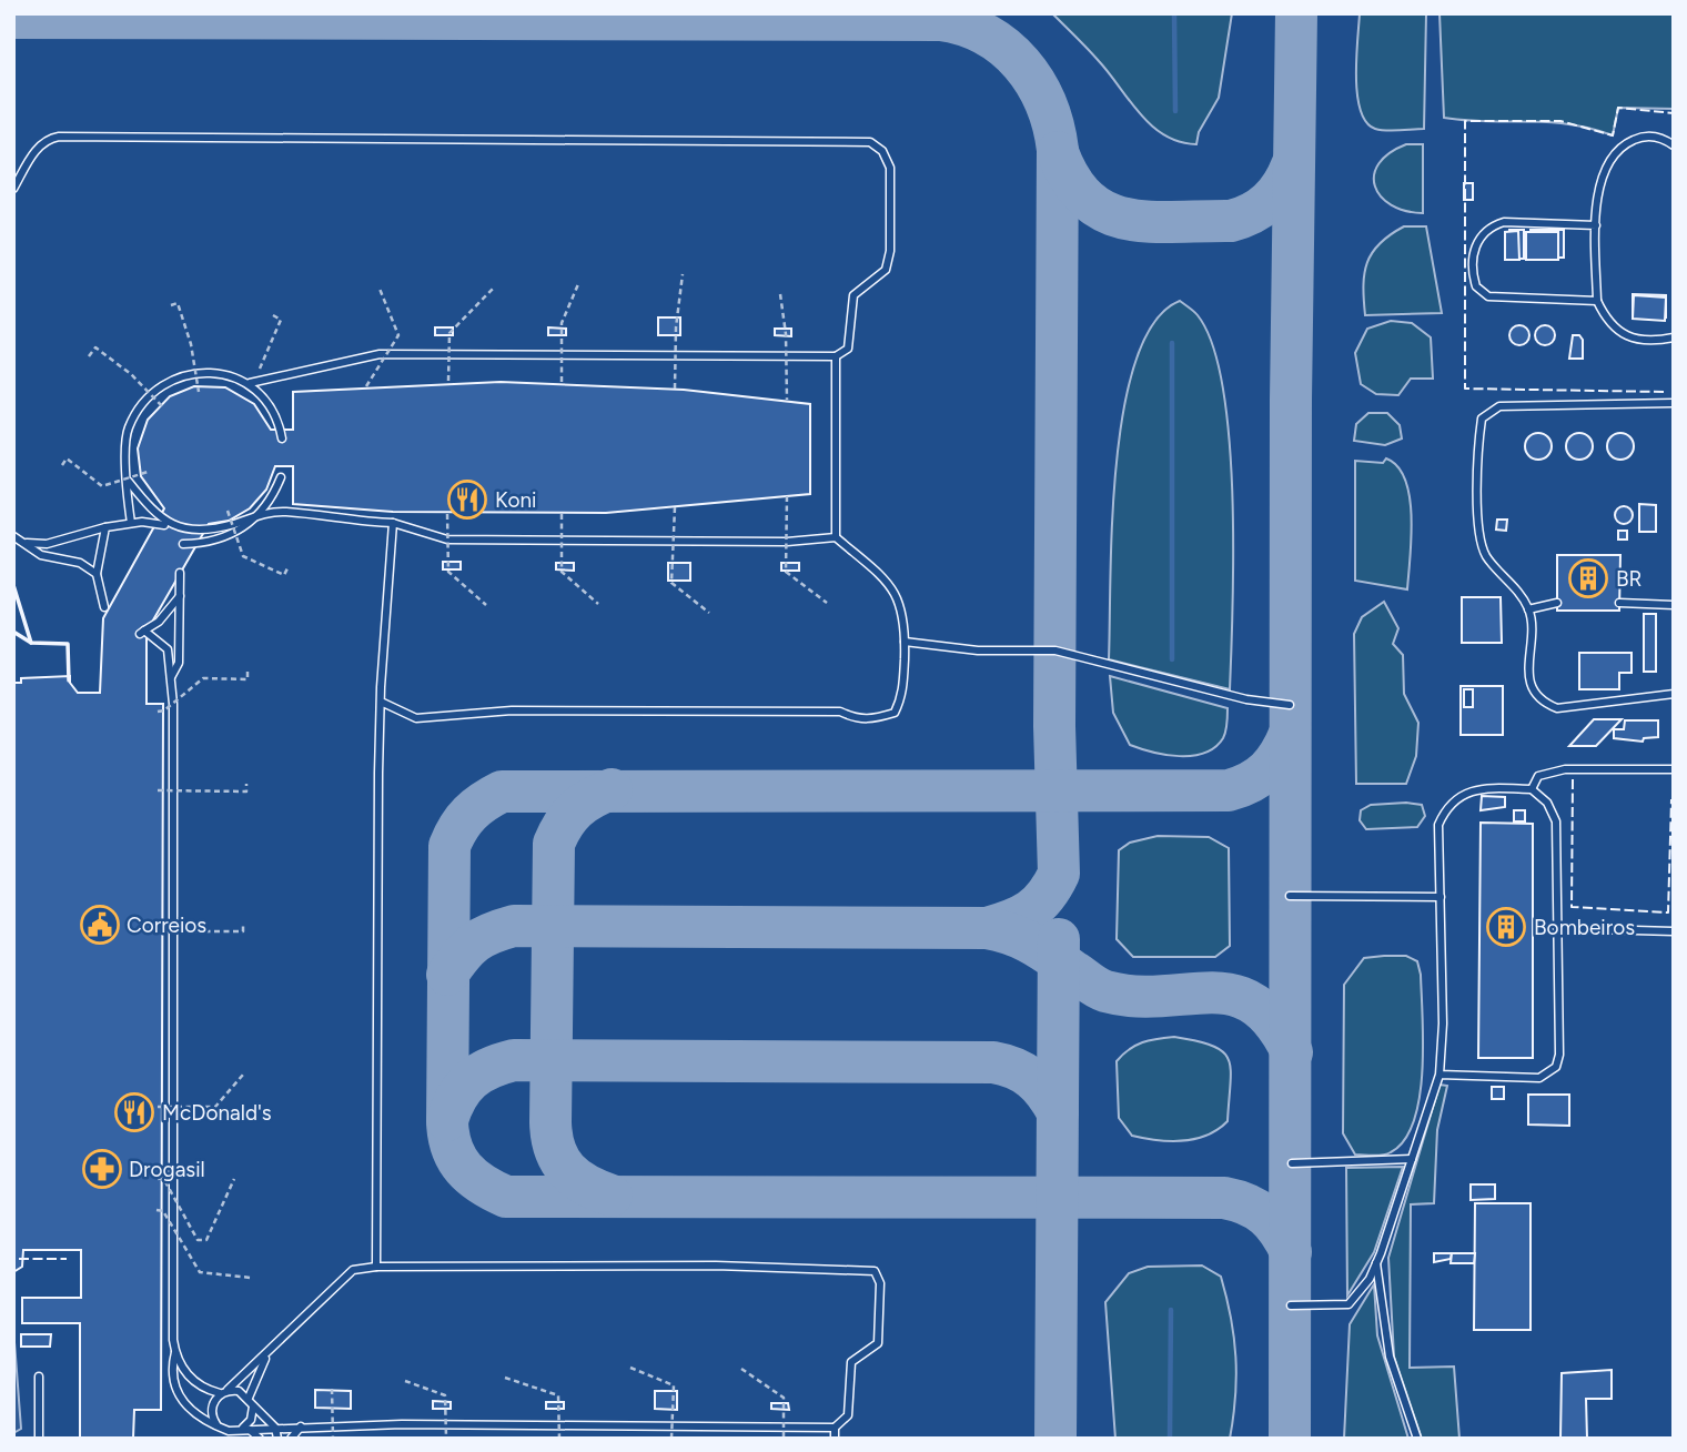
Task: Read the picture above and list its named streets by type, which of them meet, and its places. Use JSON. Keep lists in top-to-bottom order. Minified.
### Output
{"places":{"restaurant":["Koni","McDonald's"],"building":["BR","Bombeiros"],"public building":["Correios"],"pharmacy":["Drogasil"]}}
